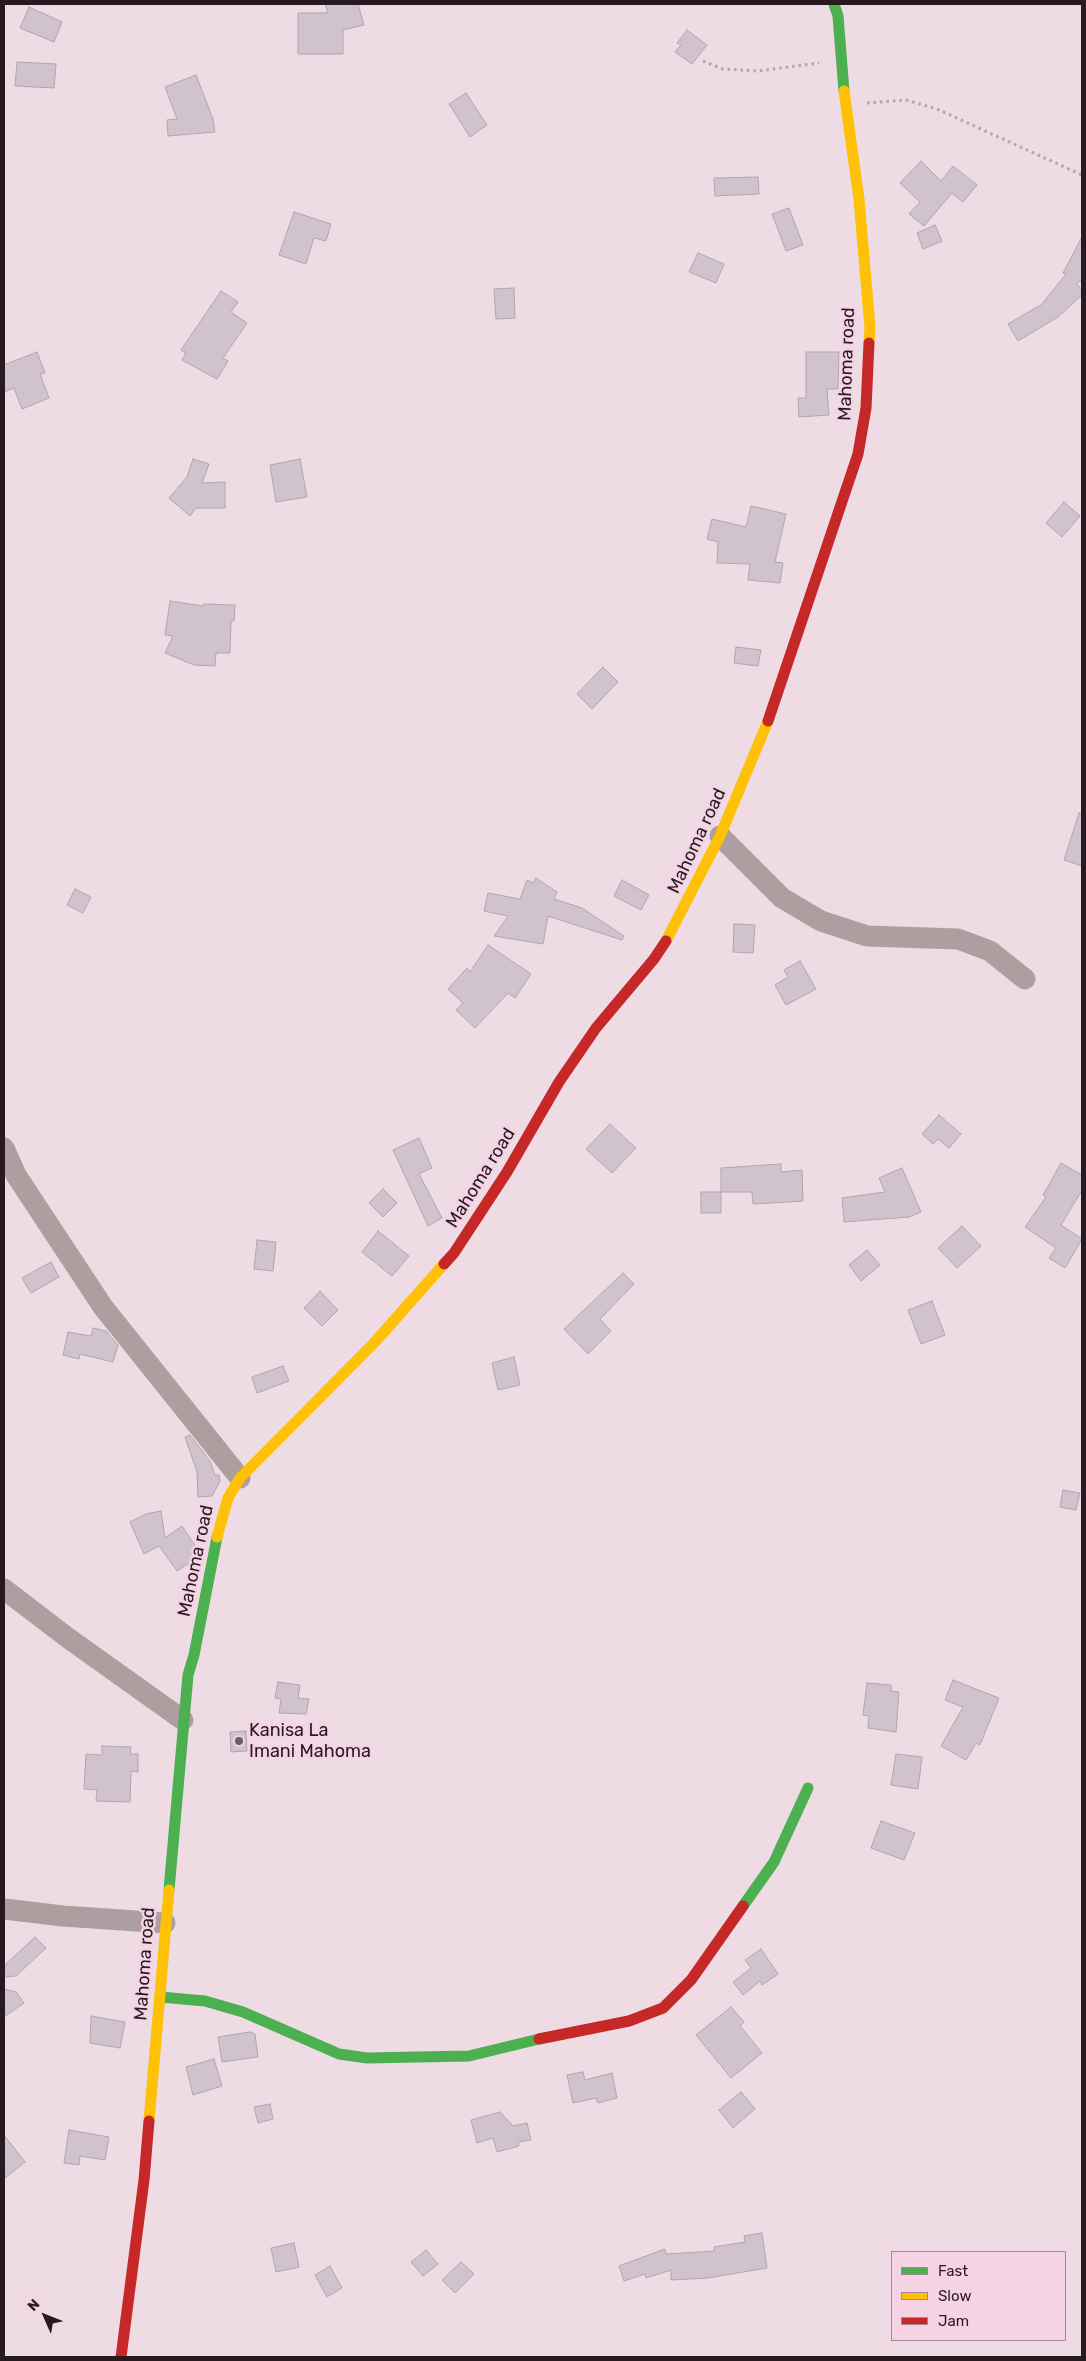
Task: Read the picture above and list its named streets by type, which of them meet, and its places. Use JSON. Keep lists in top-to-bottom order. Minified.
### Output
{"streets":{"street":["Mahoma road"]},"places":["Kanisa La Imani Mahoma"],"legend":["Fast","Slow","Jam"],"north":"top left"}
